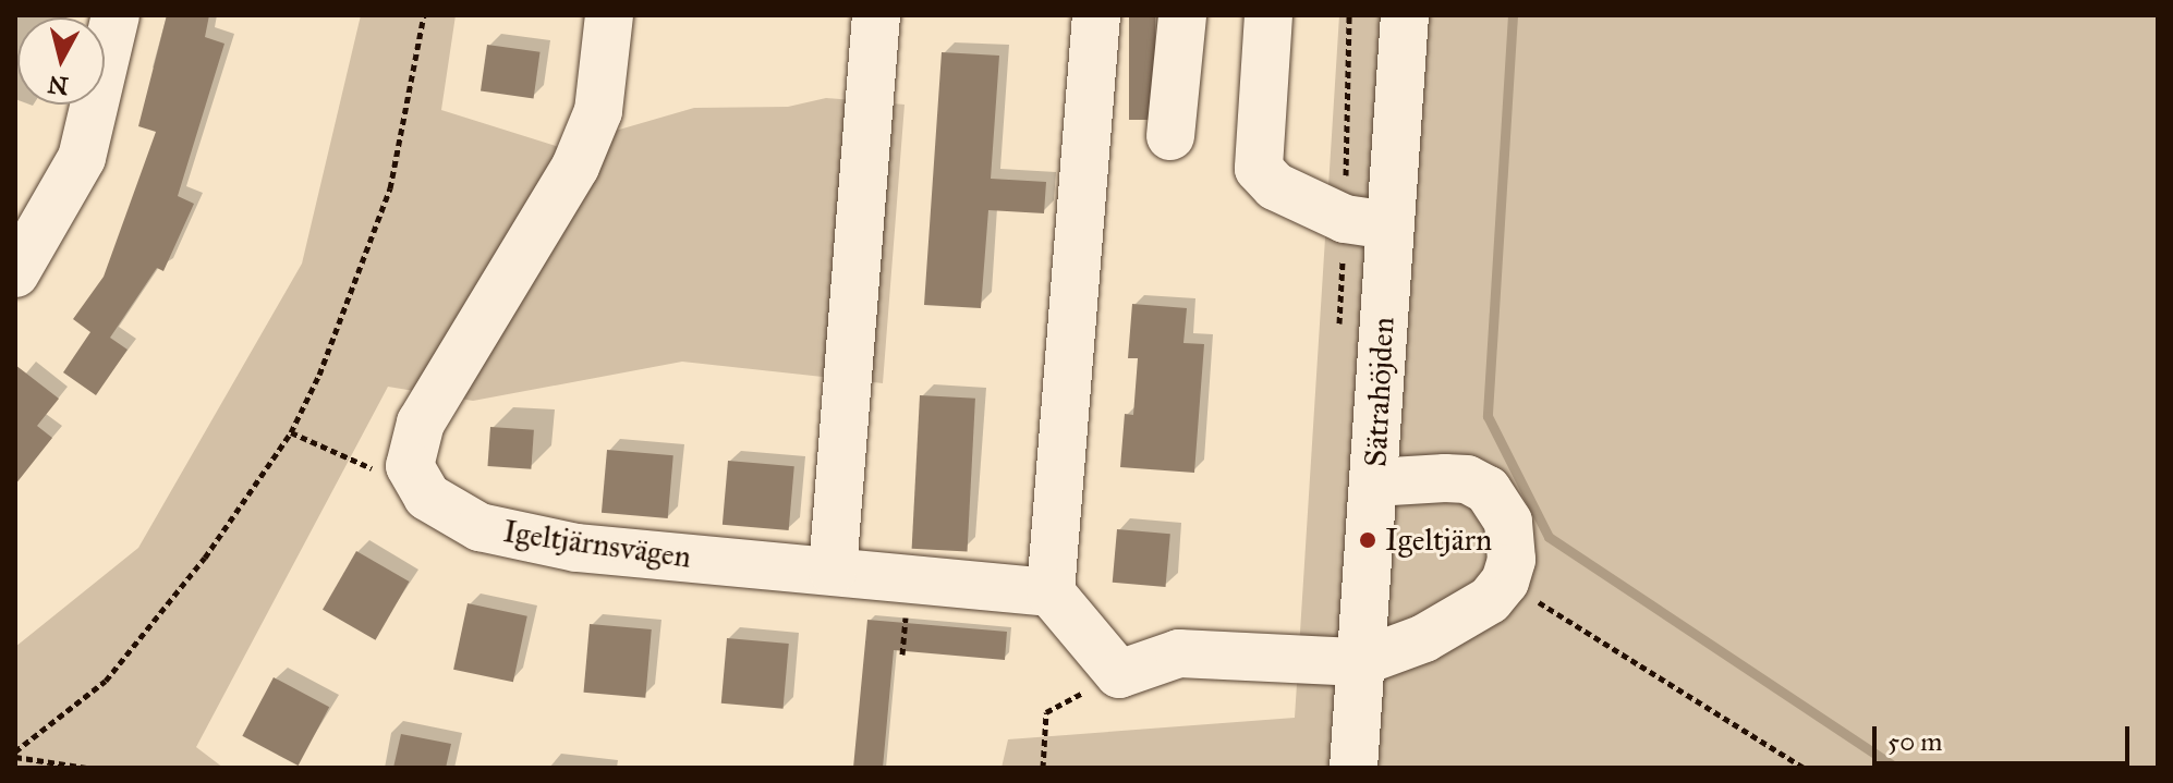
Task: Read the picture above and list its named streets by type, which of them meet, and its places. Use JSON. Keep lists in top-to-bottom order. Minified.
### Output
{"streets":{"street":["Sätrahöjden","Igeltjärnsvägen"]},"places":["Igeltjärn"],"scale_bar":"50 m","north":"bottom"}
